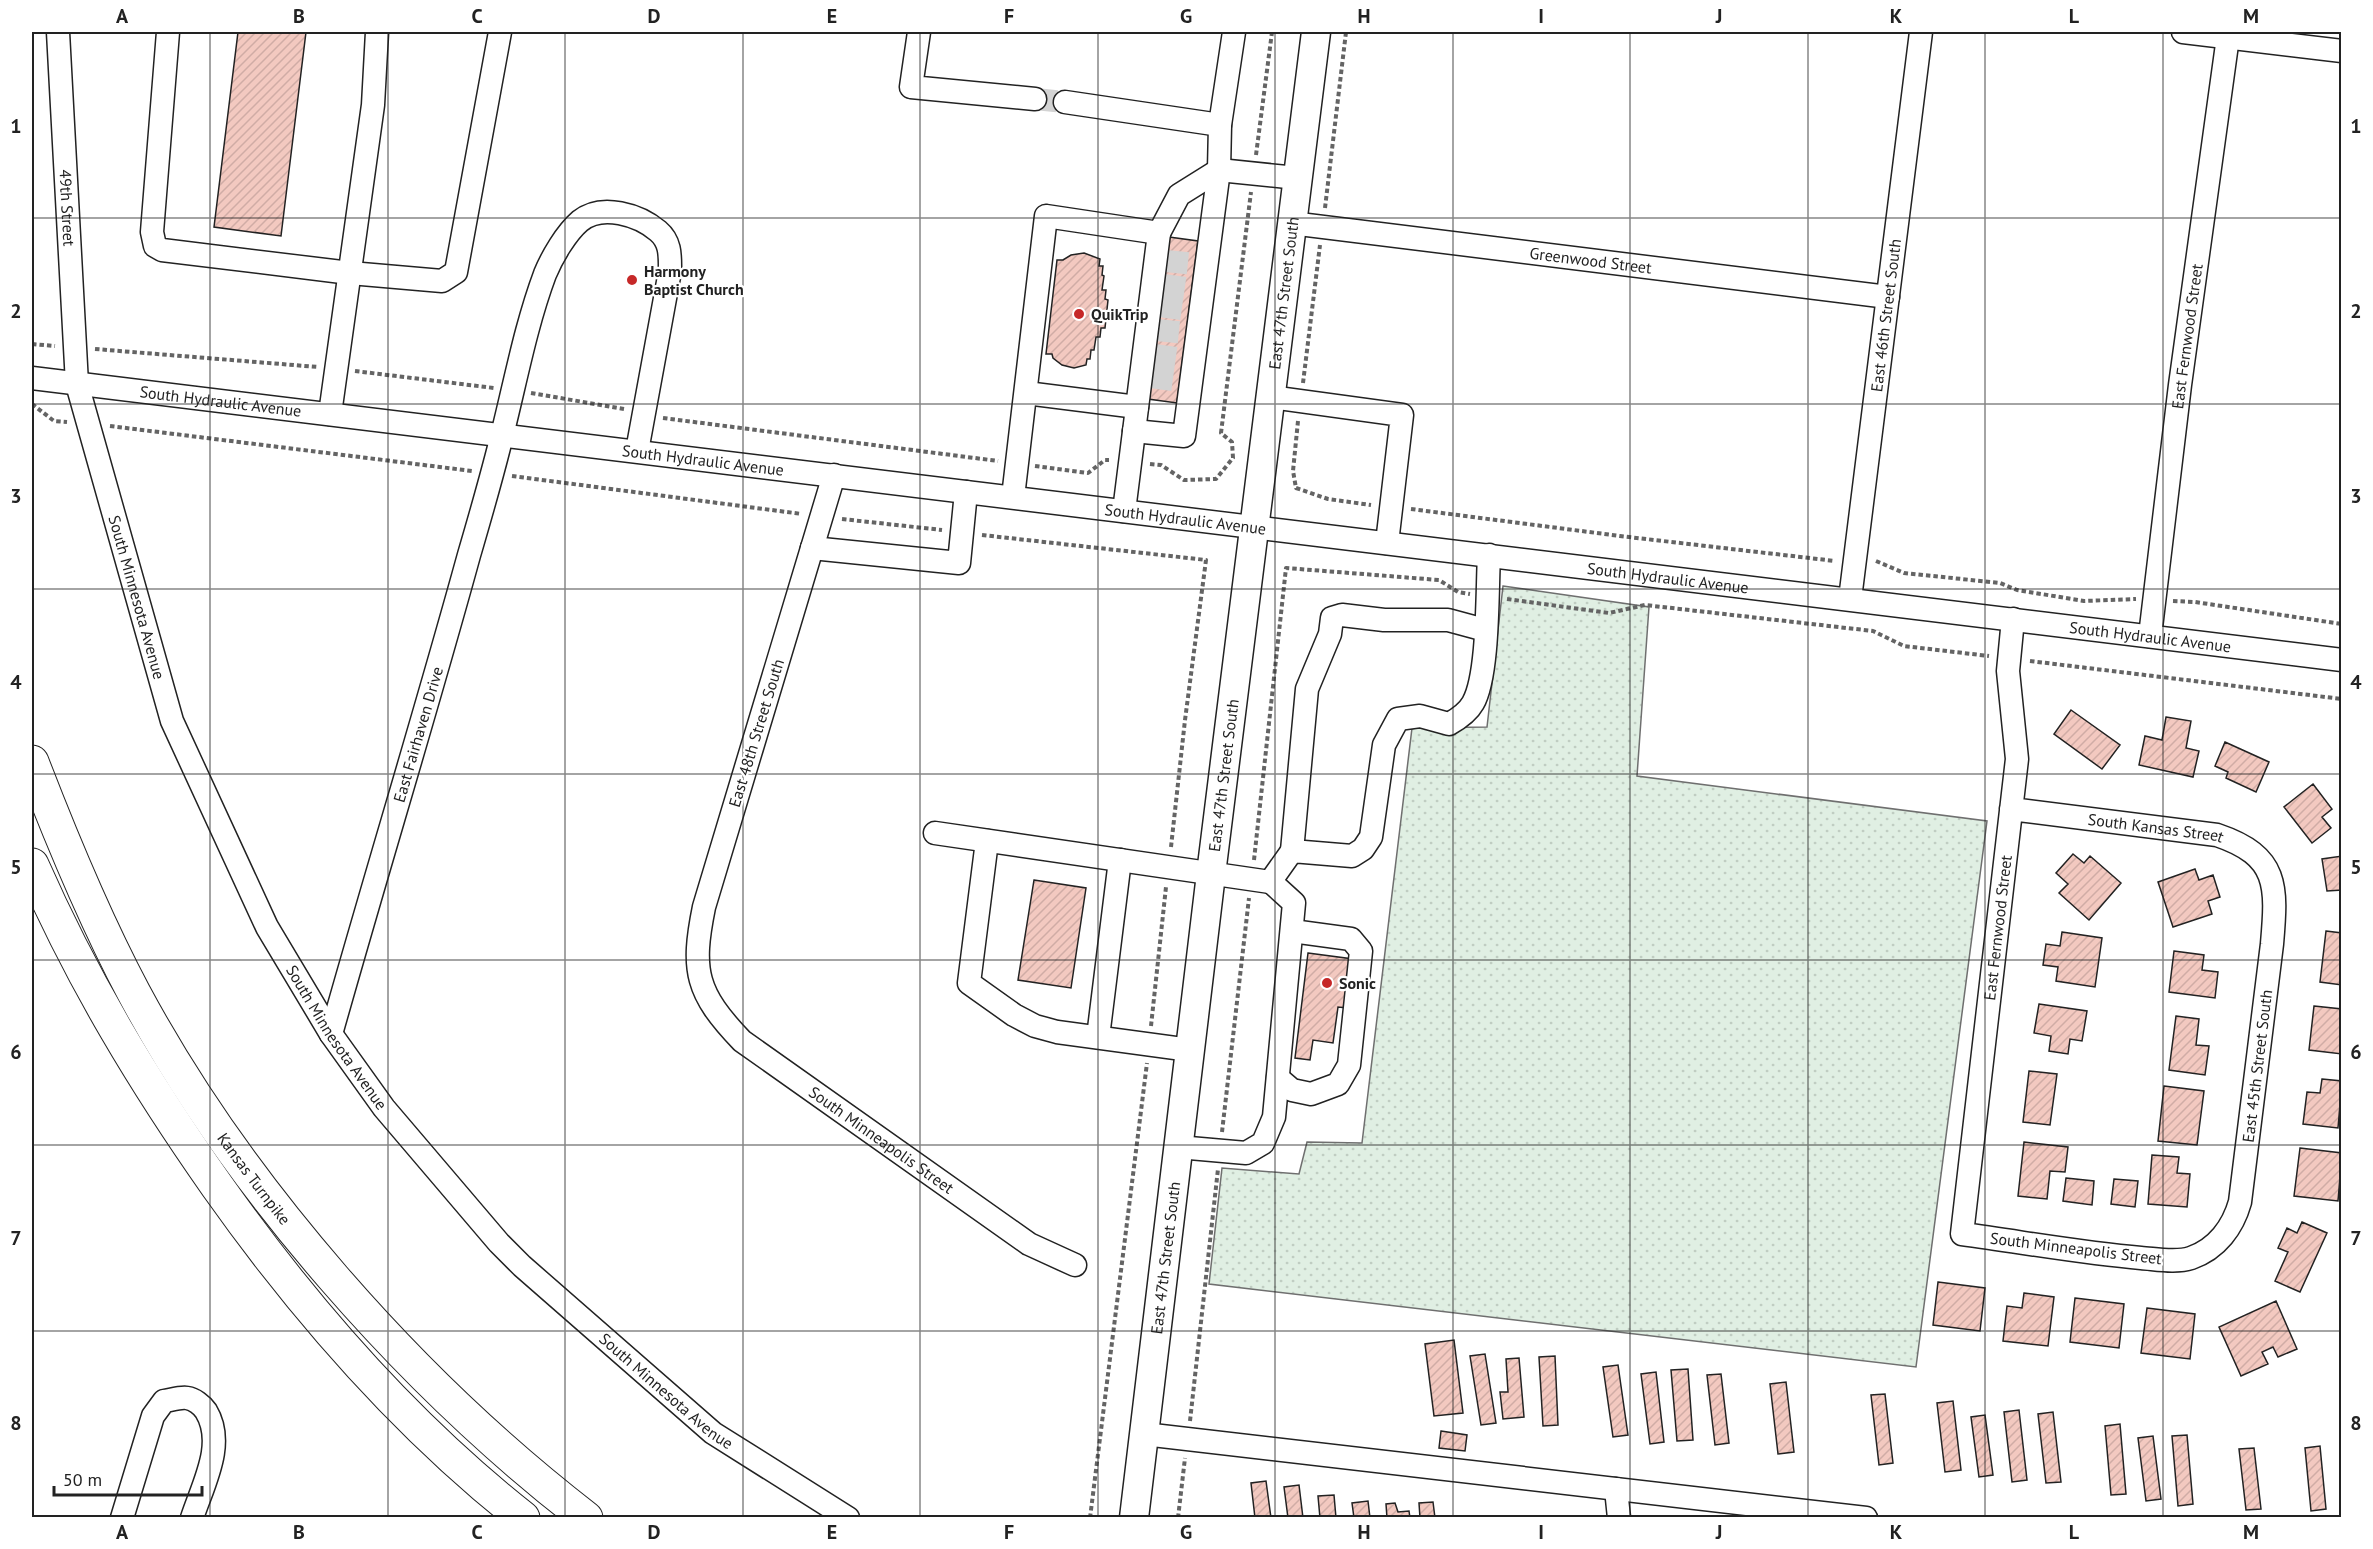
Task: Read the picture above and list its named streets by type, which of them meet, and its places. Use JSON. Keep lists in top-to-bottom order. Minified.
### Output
{"streets":{"highway":["Kansas Turnpike"],"main road":["East 47th Street South"],"street":["49th Street","Greenwood Street","East 46th Street South","East Fernwood Street","South Hydraulic Avenue","South Minnesota Avenue","East 48th Street South","East Fairhaven Drive","South Kansas Street","East 45th Street South","South Minneapolis Street"]},"crossings":[["49th Street","South Hydraulic Avenue"],["49th Street","South Minnesota Avenue"],["Greenwood Street","East 47th Street South"],["Greenwood Street","East 46th Street South"],["East 47th Street South","South Hydraulic Avenue"],["East 46th Street South","South Hydraulic Avenue"],["East Fernwood Street","South Hydraulic Avenue"],["East Fernwood Street","South Kansas Street"],["East Fernwood Street","South Minneapolis Street"],["South Hydraulic Avenue","South Minnesota Avenue"],["South Hydraulic Avenue","East 48th Street South"],["South Hydraulic Avenue","East Fairhaven Drive"],["South Minnesota Avenue","East Fairhaven Drive"],["East 48th Street South","South Minneapolis Street"],["South Kansas Street","East 45th Street South"],["East 45th Street South","South Minneapolis Street"]],"places":["Harmony Baptist Church","QuikTrip","Sonic"],"scale_bar":"50 m","grid":{"columns":["A","B","C","D","E","F","G","H","I","J","K","L","M"],"rows":["1","2","3","4","5","6","7","8"]}}
